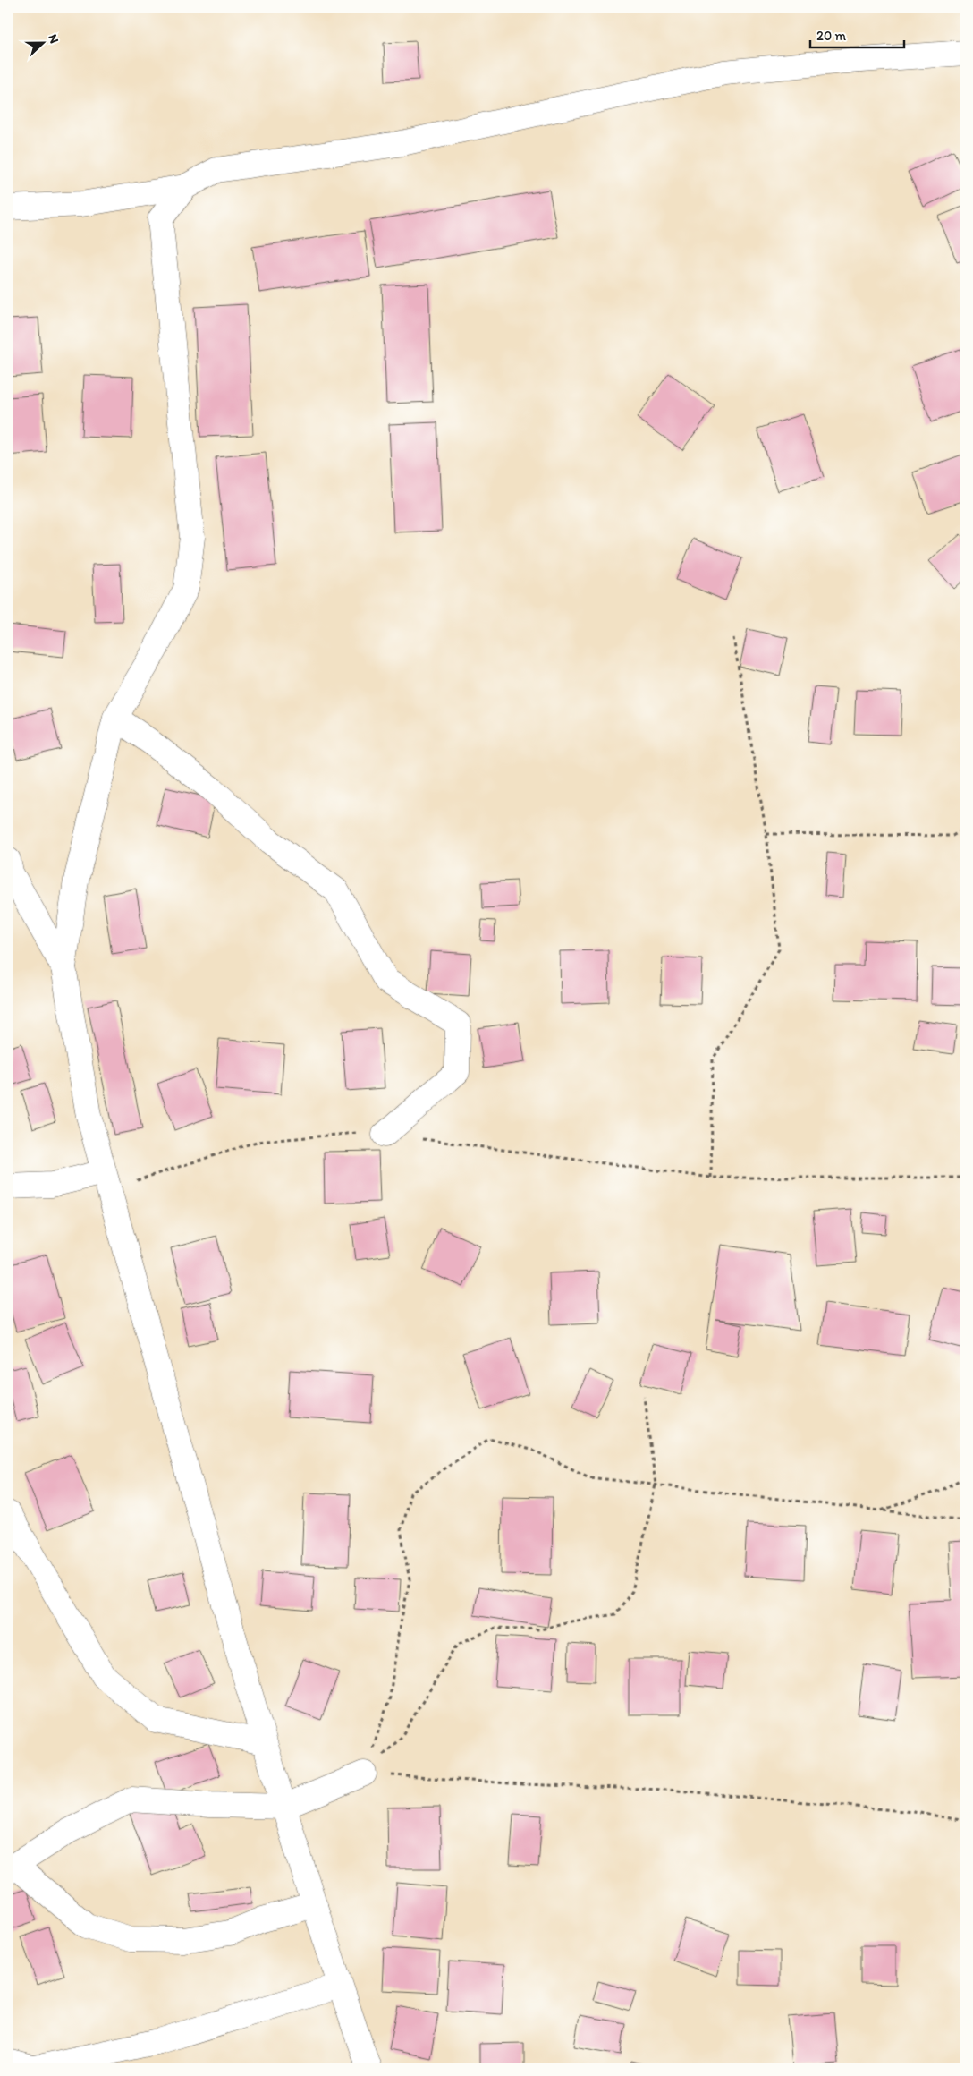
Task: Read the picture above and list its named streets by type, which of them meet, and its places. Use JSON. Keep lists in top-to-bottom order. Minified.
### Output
{"scale_bar":"20 m","north":"right"}
